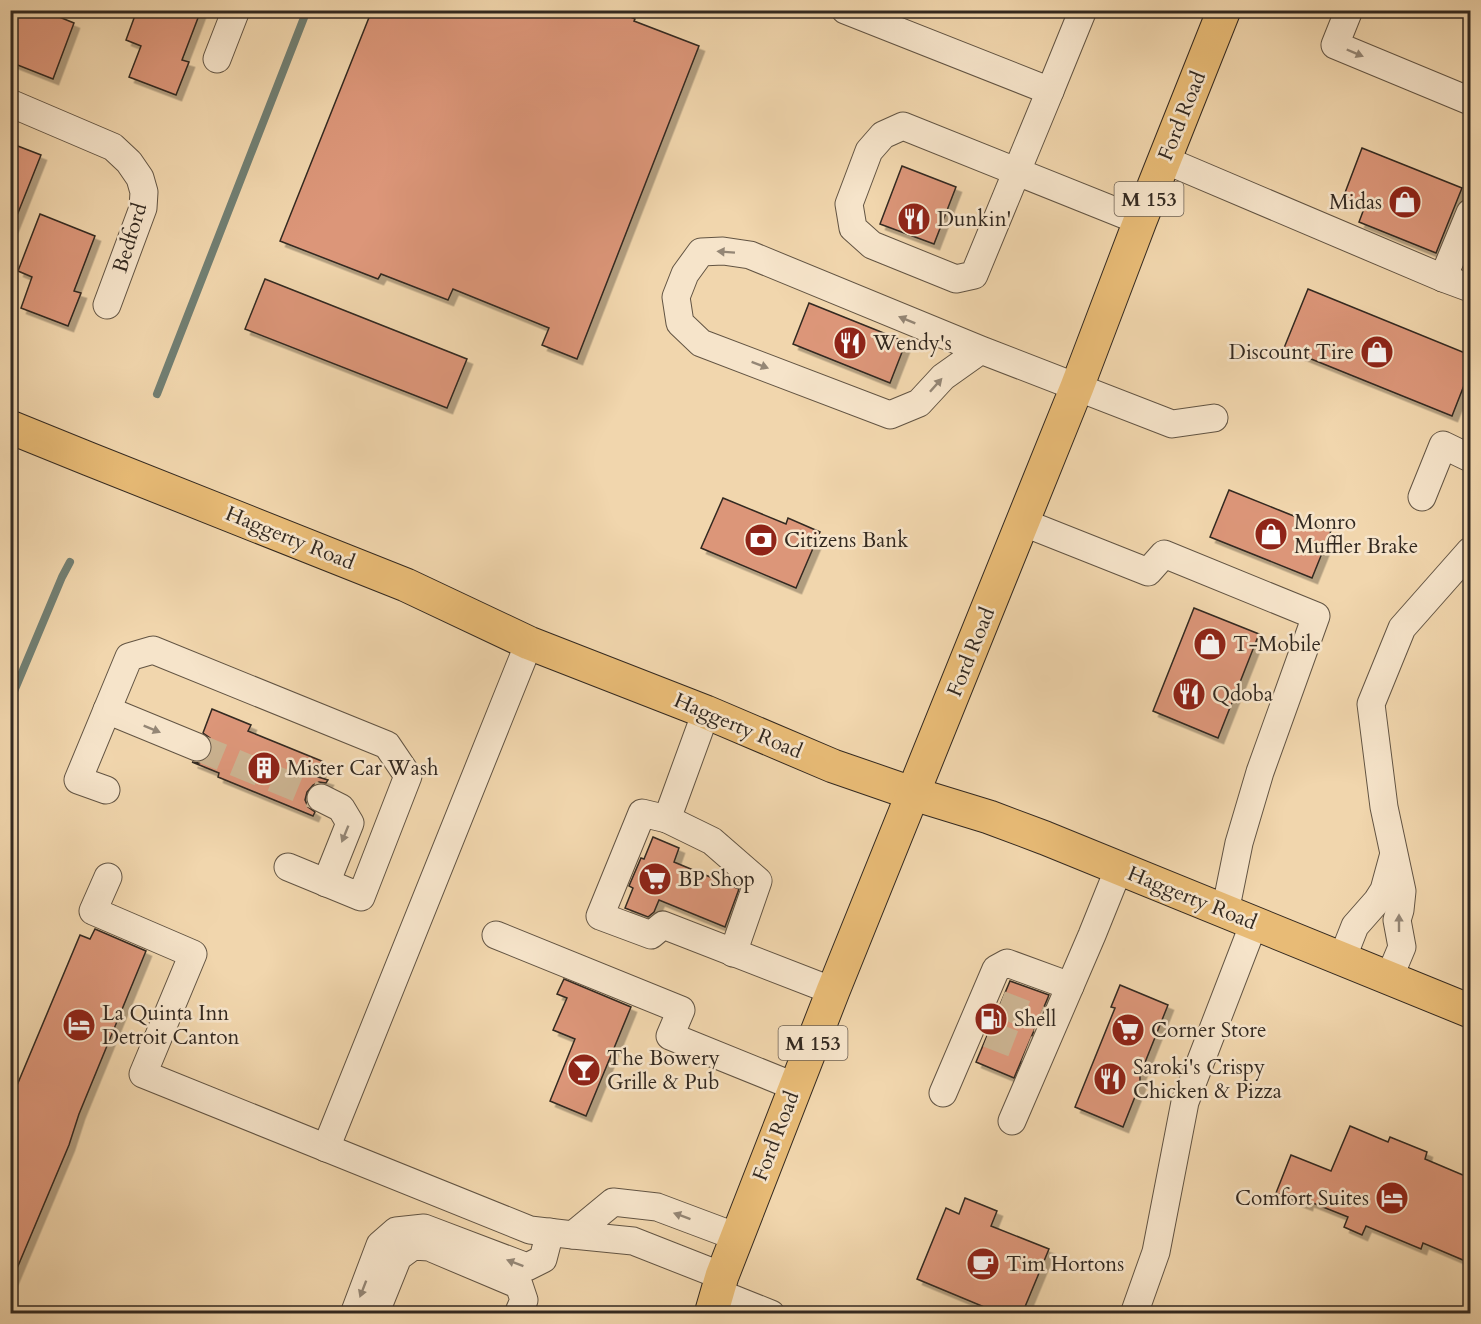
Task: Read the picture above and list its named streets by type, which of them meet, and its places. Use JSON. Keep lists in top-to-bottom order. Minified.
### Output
{"streets":{"main road":["Ford Road","M 153","Haggerty Road"],"street":["Bedford"]},"crossings":[["Ford Road","Haggerty Road"]],"places":{"shop":["Midas","Discount Tire","Monro Muffler Brake","T-Mobile"],"restaurant":["Dunkin'","Wendy's","Qdoba","Saroki's Crispy Chicken & Pizza"],"bank":["Citizens Bank"],"building":["Mister Car Wash"],"supermarket":["BP Shop","Corner Store"],"fuel station":["Shell"],"hotel":["La Quinta Inn Detroit Canton","Comfort Suites"],"bar":["The Bowery Grille & Pub"],"cafe":["Tim Hortons"]}}
